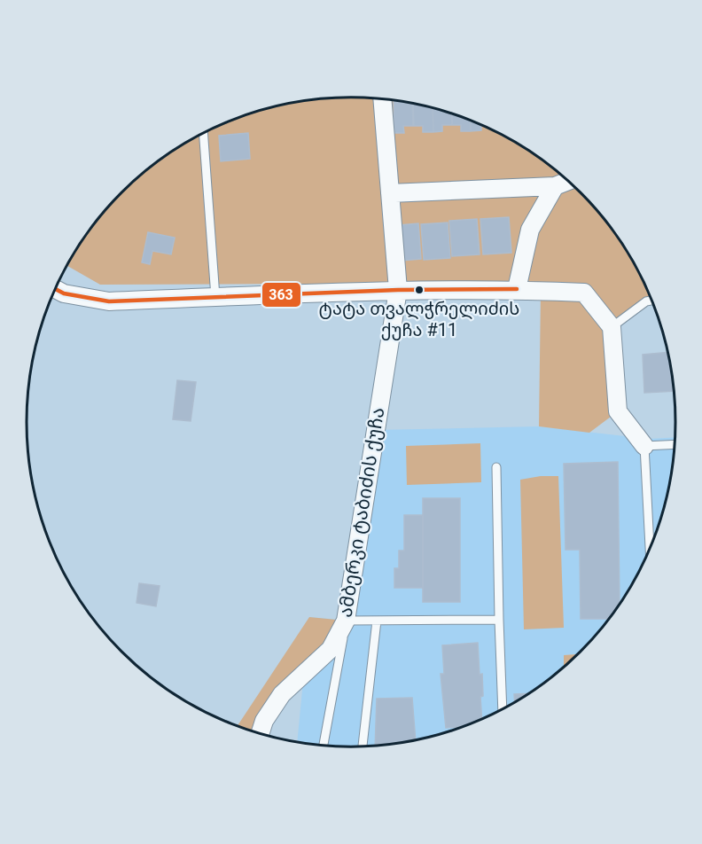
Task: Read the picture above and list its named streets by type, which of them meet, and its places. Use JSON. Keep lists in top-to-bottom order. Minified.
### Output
{"streets":{"street":["ამბერკი ტაბიძის ქუჩა"]},"places":["ტატა თვალჭრელიძის ქუჩა #11"],"lines":["transit line 363"]}
